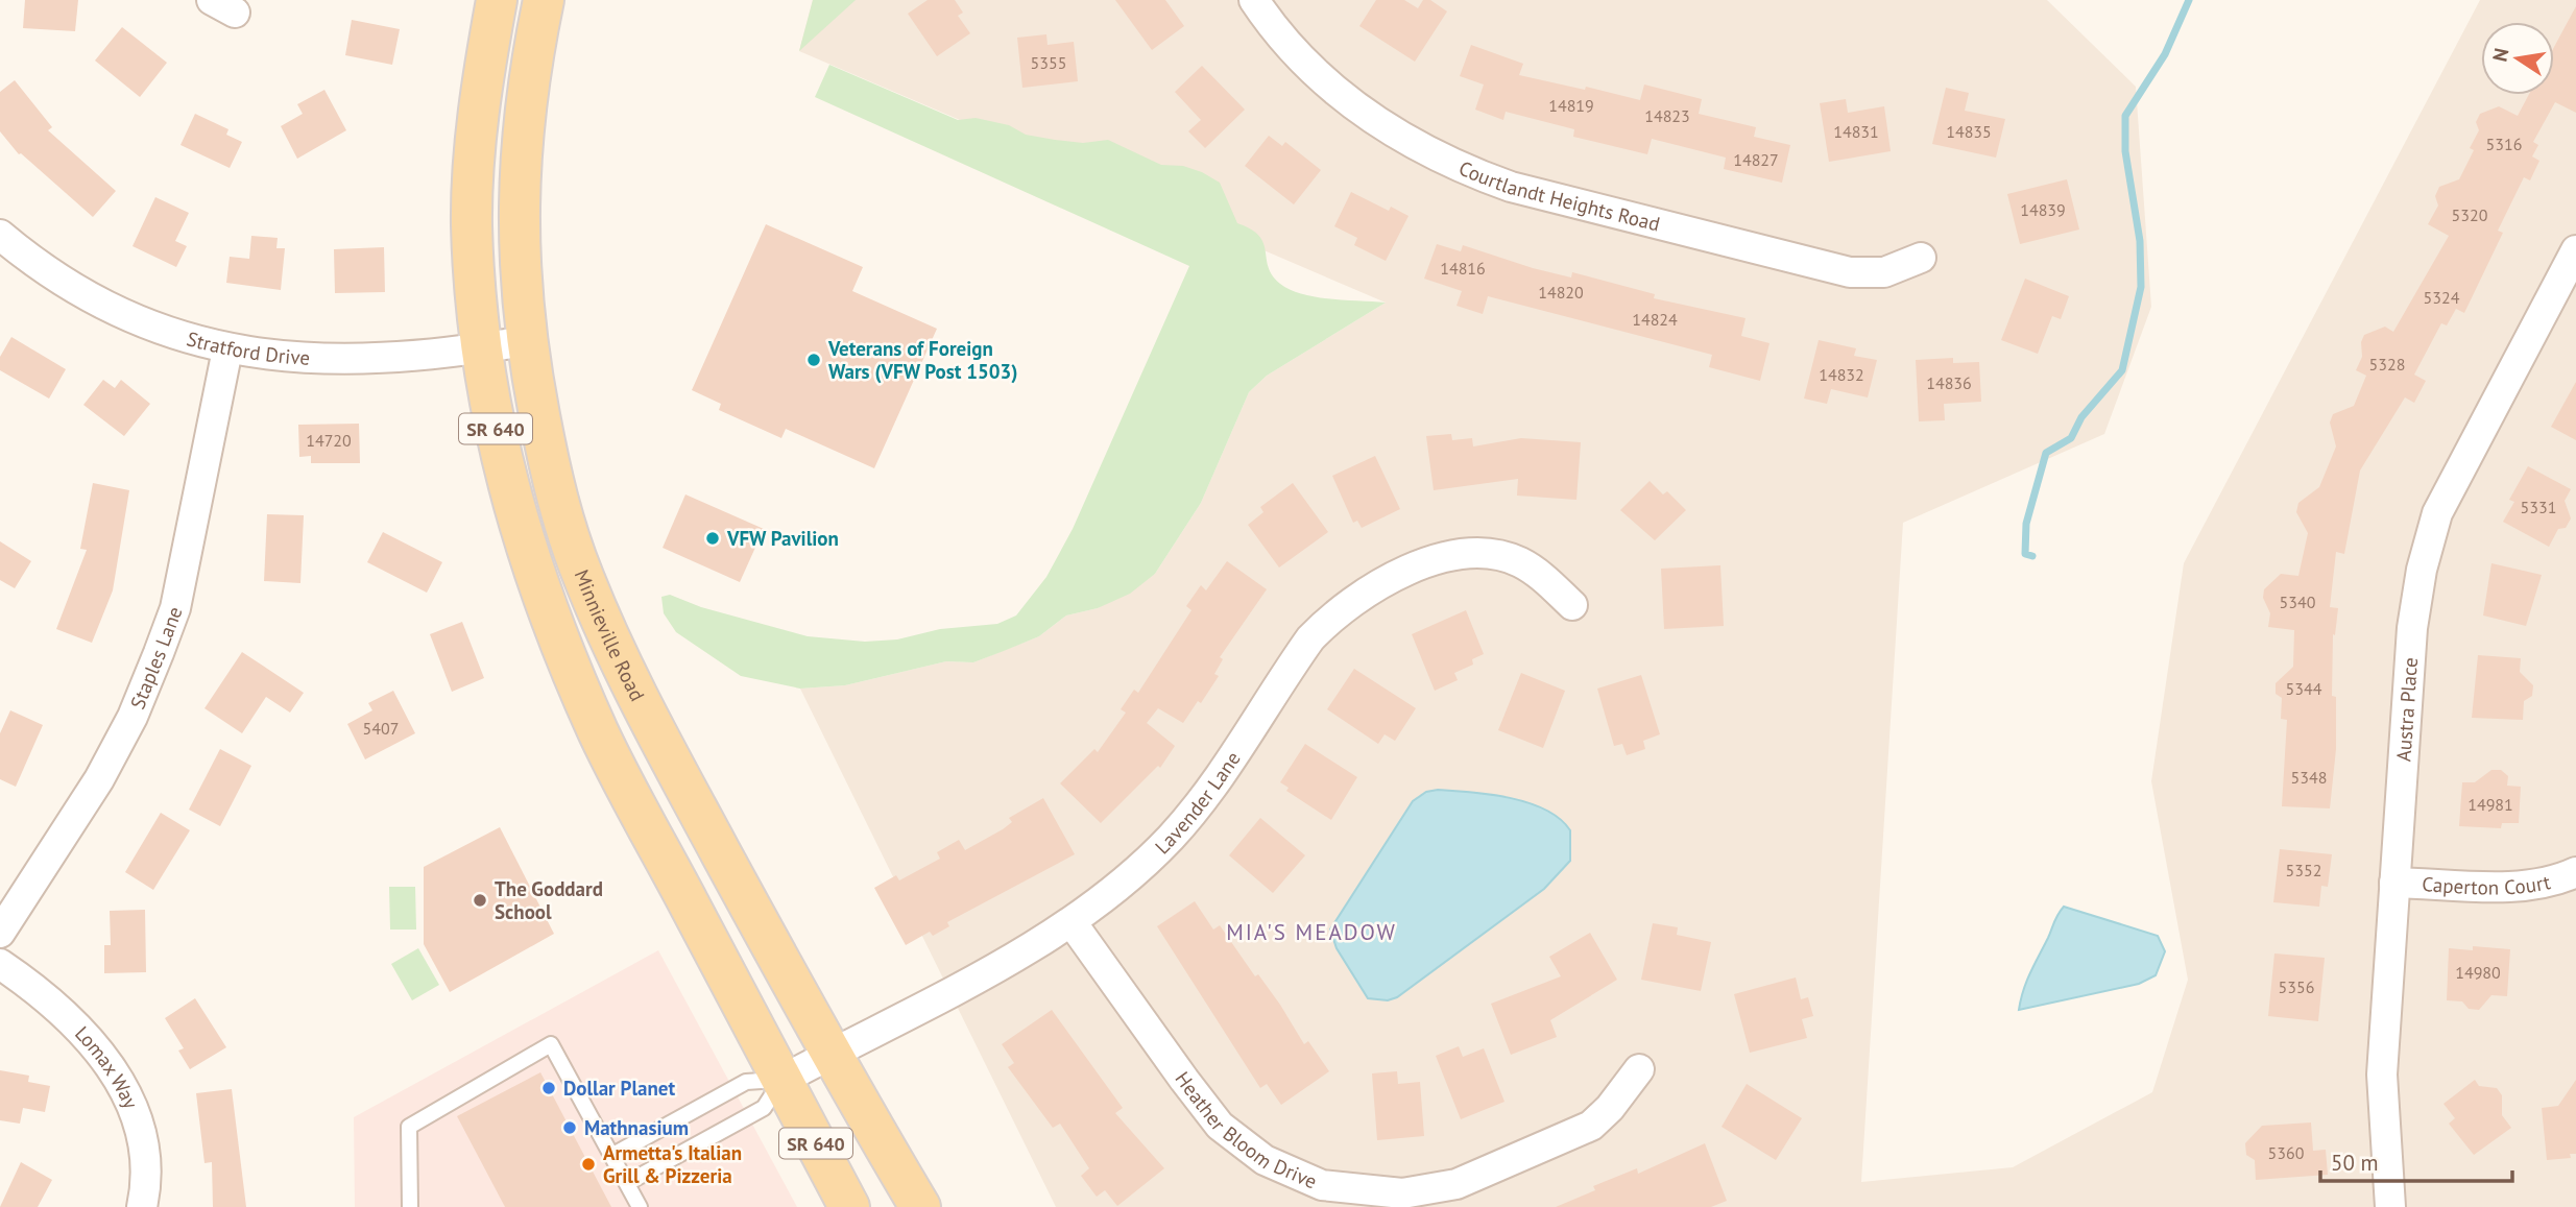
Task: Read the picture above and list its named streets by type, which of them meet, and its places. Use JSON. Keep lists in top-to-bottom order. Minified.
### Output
{"streets":{"main road":["SR 640","Minnieville Road"],"street":["Courtlandt Heights Road","Stratford Drive","Staples Lane","Austra Place","Lavender Lane","Caperton Court","Lomax Way","Heather Bloom Drive"]},"crossings":[["Stratford Drive","SR 640"],["Stratford Drive","Minnieville Road"],["Stratford Drive","Staples Lane"],["SR 640","Lavender Lane"],["Minnieville Road","Lavender Lane"],["Austra Place","Caperton Court"],["Lavender Lane","Heather Bloom Drive"]],"districts":["MIA'S MEADOW"],"places":["Veterans of Foreign Wars (VFW Post 1503)","VFW Pavilion","The Goddard School","Dollar Planet","Mathnasium","Armetta's Italian Grill & Pizzeria"],"house_numbers":["5355","14819","14823","14831","14835","5316","14827","14839","5320","14816","14820","5324","14824","5328","14832","14836","14720","5331","5340","5344","5407","5348","14981","5352","14980","5356","5360"],"scale_bar":"50 m","north":"left"}
